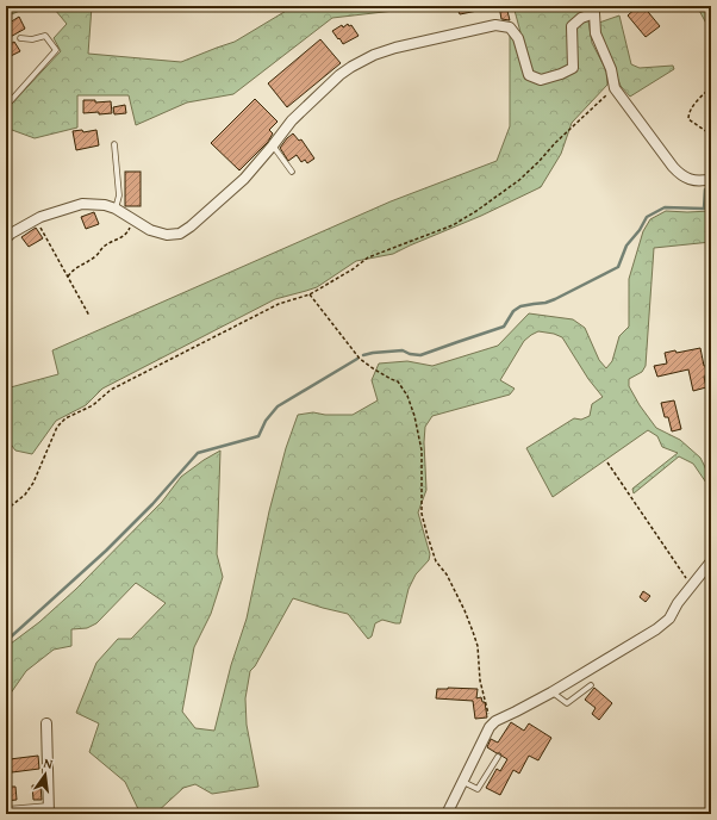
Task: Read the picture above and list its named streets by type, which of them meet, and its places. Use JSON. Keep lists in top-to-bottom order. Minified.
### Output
{"north":"top"}
